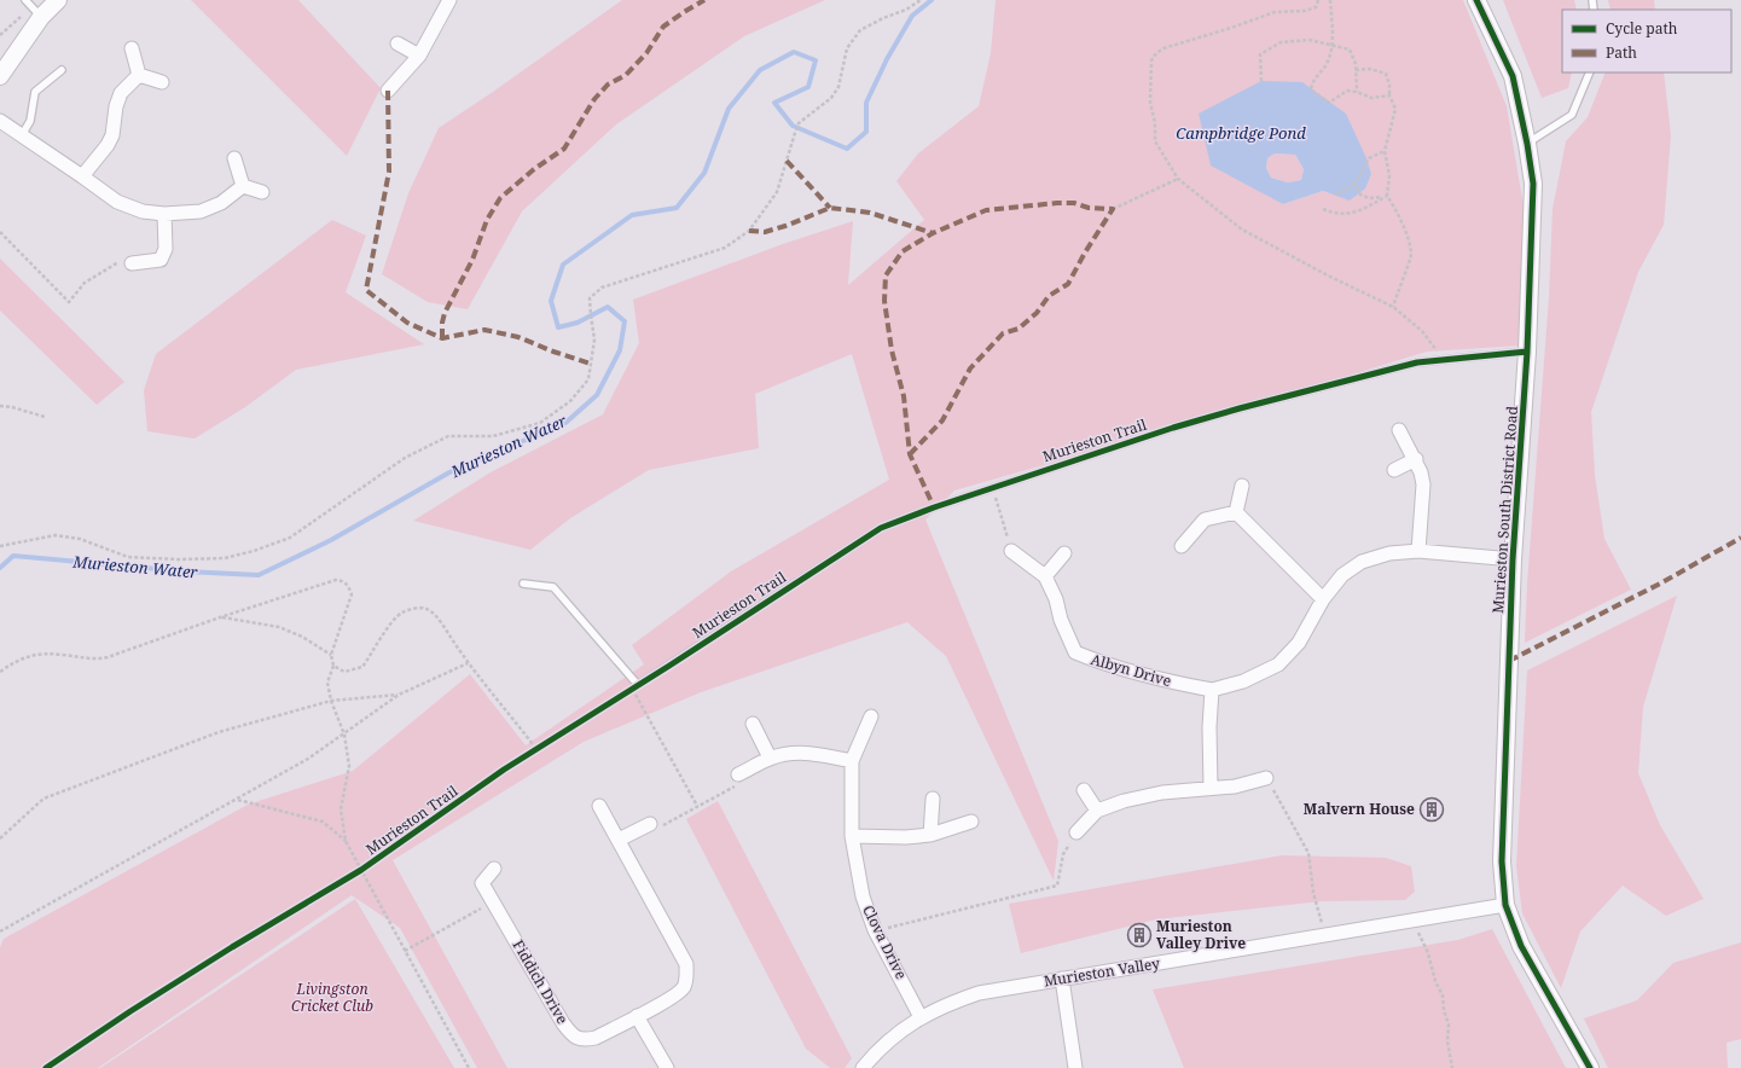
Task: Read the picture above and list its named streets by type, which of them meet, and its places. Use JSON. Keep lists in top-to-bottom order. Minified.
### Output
{"streets":{"street":["Murieston South District Road","Albyn Drive","Clova Drive","Murieston Valley","Fiddich Drive"],"lane":["Murieston Trail"]},"crossings":[["Murieston Trail","Murieston South District Road"],["Murieston South District Road","Albyn Drive"],["Murieston South District Road","Murieston Valley"],["Clova Drive","Murieston Valley"]],"water":["Campbridge Pond","Murieston Water"],"parks":["Livingston Cricket Club"],"places":{"building":["Malvern House","Murieston Valley Drive"]},"legend":["Cycle path","Path"]}
